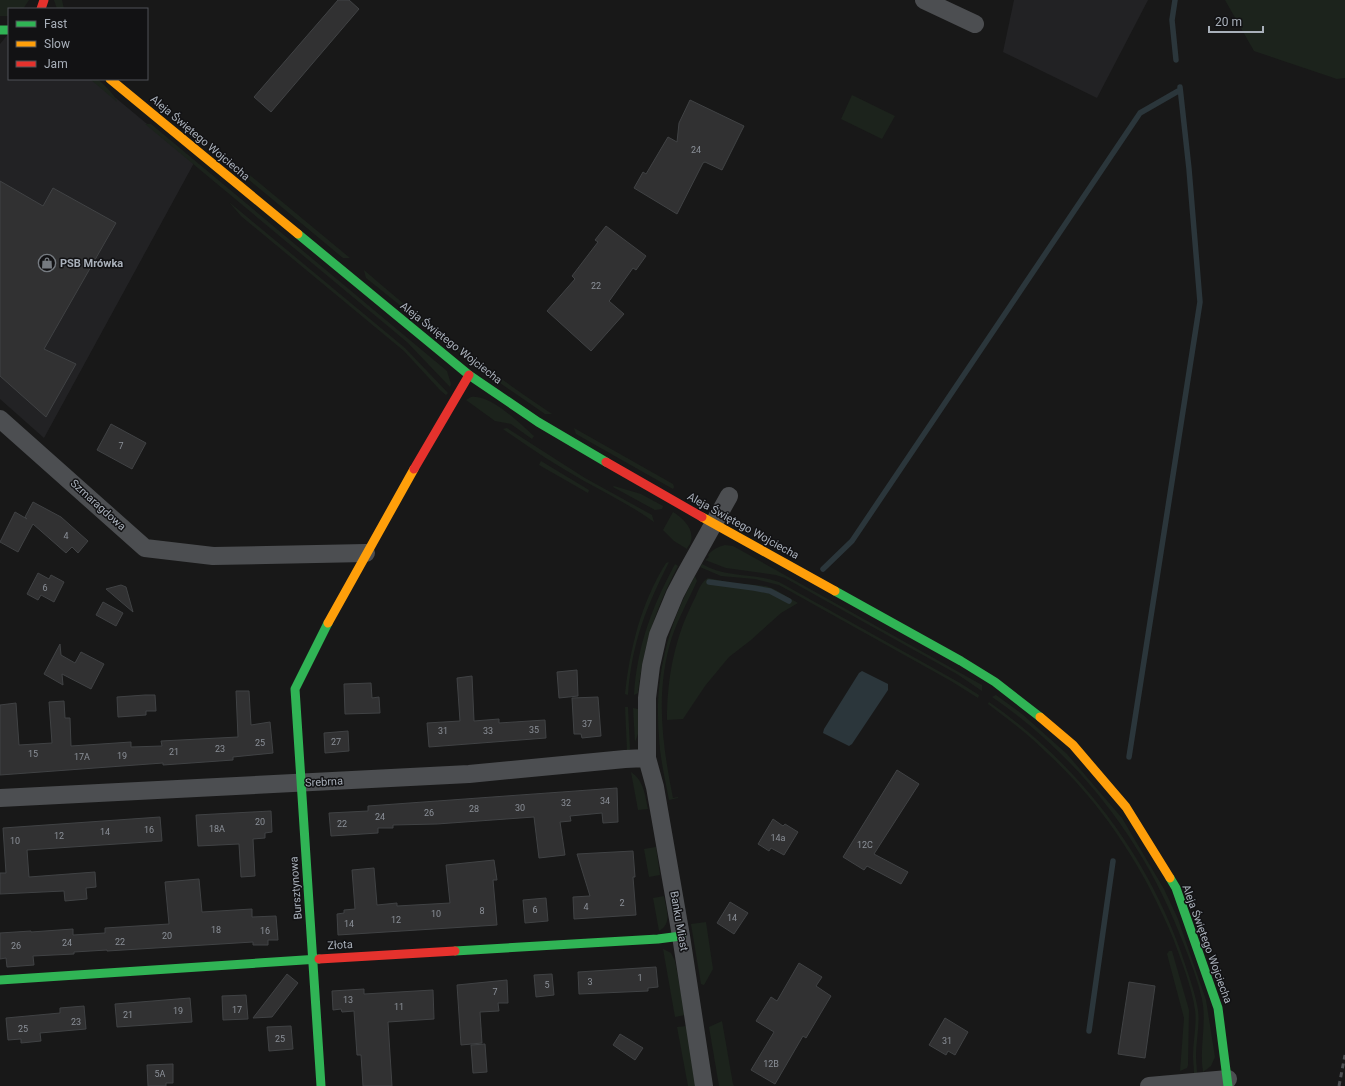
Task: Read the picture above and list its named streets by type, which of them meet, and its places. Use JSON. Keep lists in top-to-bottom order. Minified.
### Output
{"streets":{"street":["Aleja Świętego Wojciecha","Szmaragdowa","Srebrna","Bursztynowa","Banku Miast","Złota"]},"crossings":[["Aleja Świętego Wojciecha","Banku Miast"],["Szmaragdowa","Bursztynowa"],["Srebrna","Bursztynowa"],["Srebrna","Banku Miast"],["Bursztynowa","Złota"],["Banku Miast","Złota"]],"places":{"shop":["PSB Mrówka"]},"house_numbers":["24","22","7","4","6","37","35","31","33","27","25","23","21","15","19","17A","34","32","30","28","26","24","20","22","18A","16","14","12","14a","10","12C","2","4","6","8","10","14","12","14","18","16","20","22","24","26","1","3","5","7","13","11","17","19","21","23","25","25","31","12B","5A"],"legend":["Fast","Slow","Jam"],"scale_bar":"20 m"}
